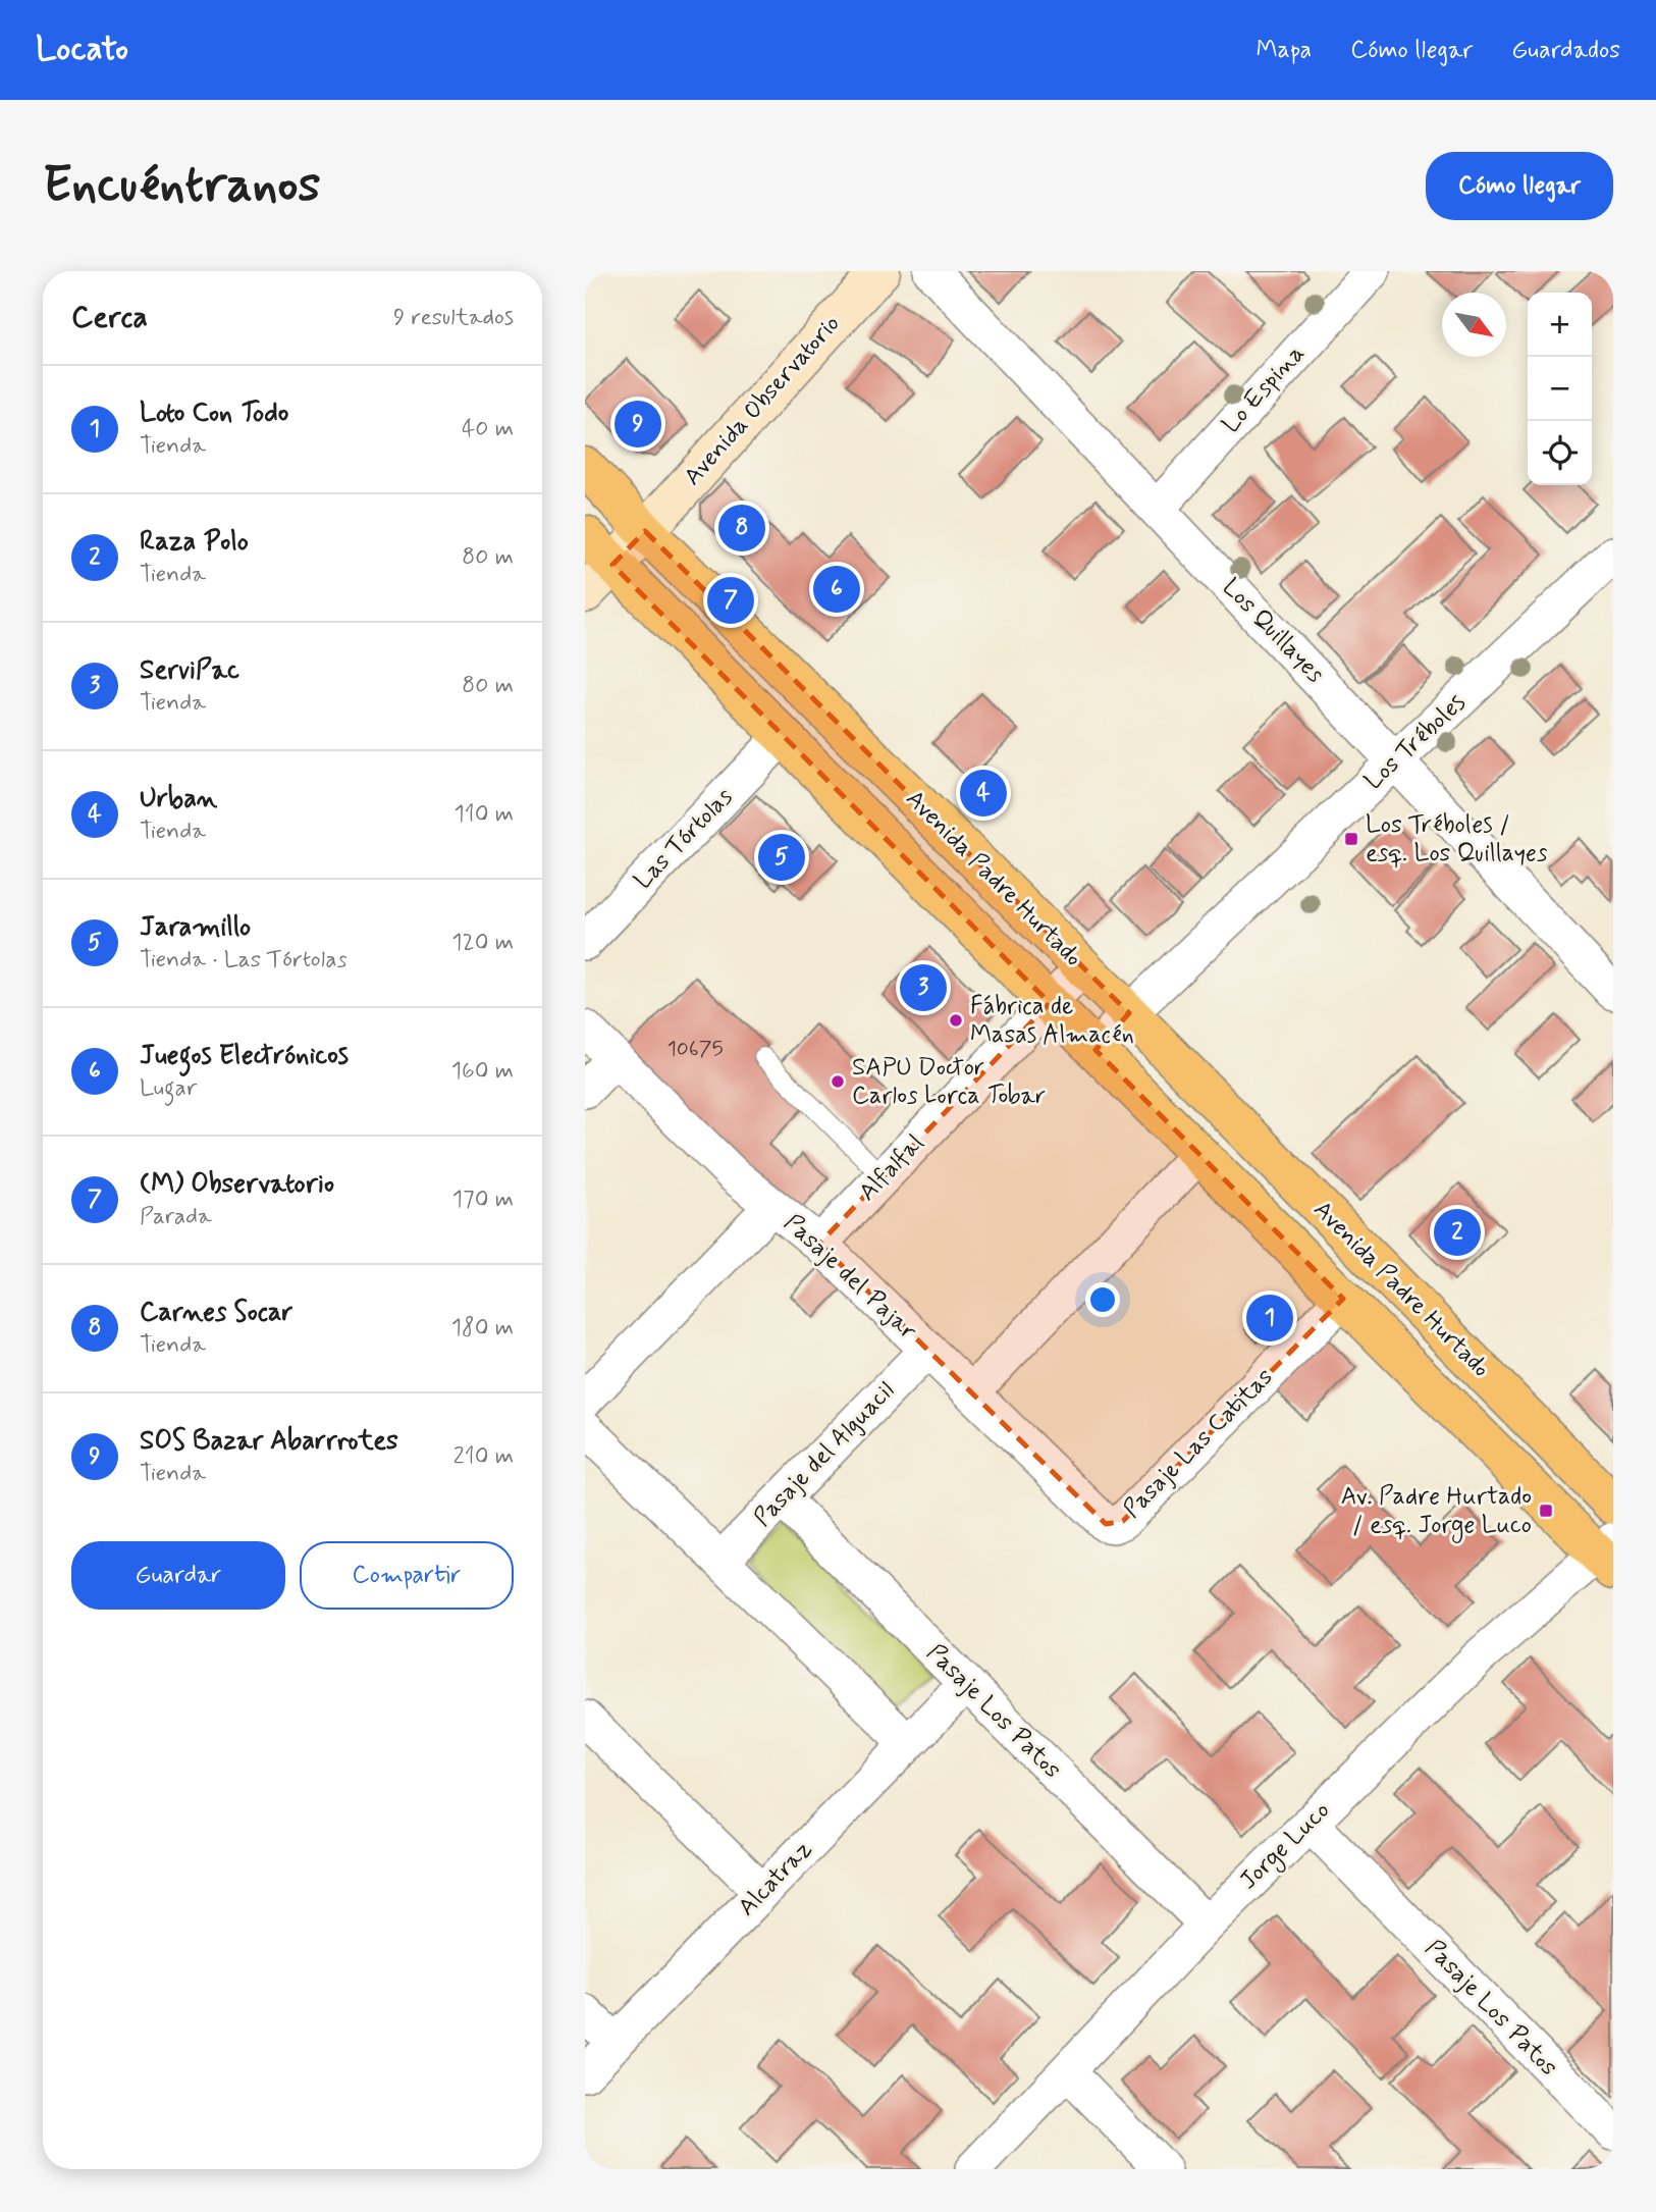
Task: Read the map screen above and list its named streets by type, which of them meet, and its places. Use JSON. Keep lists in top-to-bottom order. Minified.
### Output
{"streets":{"main road":["Avenida Observatorio","Avenida Padre Hurtado"],"street":["Lo Espina","Los Quillayes","Los Tréboles","Las Tórtolas","Alfalfal","Pasaje del Pajar","Pasaje Las Catitas","Pasaje del Alguacil","Pasaje Los Patos","Jorge Luco","Alcatraz"]},"crossings":[["Lo Espina","Los Quillayes"],["Avenida Observatorio","Avenida Padre Hurtado"],["Los Quillayes","Los Tréboles"],["Los Tréboles","Avenida Padre Hurtado"],["Las Tórtolas","Avenida Padre Hurtado"],["Avenida Padre Hurtado","Alfalfal"],["Avenida Padre Hurtado","Pasaje Las Catitas"],["Avenida Padre Hurtado","Jorge Luco"],["Alfalfal","Pasaje del Pajar"],["Pasaje del Pajar","Pasaje Las Catitas"],["Pasaje del Pajar","Pasaje del Alguacil"],["Pasaje del Alguacil","Pasaje Los Patos"],["Pasaje Los Patos","Jorge Luco"],["Pasaje Los Patos","Alcatraz"]],"places":{"transit":["Los Tréboles / esq. Los Quillayes","Av. Padre Hurtado / esq. Jorge Luco"],"other":["Fábrica de Masas Almacén","SAPU Doctor Carlos Lorca Tobar"]},"house_numbers":["10675"],"north":"bottom right","page":{"header":"Locato","nav":["Mapa","Cómo llegar","Guardados"],"buttons":["Cómo llegar",["Guardar","Compartir"]],"title":"Encuéntranos","heading":["Cerca","9 resultados"],"map_buttons":["+","−"],"list":[{"mark":"1","name":"Loto Con Todo","note":"Tienda","value":"40 m"},{"mark":"2","name":"Raza Polo","note":"Tienda","value":"80 m"},{"mark":"3","name":"ServiPac","note":"Tienda","value":"80 m"},{"mark":"4","name":"Urban","note":"Tienda","value":"110 m"},{"mark":"5","name":"Jaramillo","note":"Tienda · Las Tórtolas","value":"120 m"},{"mark":"6","name":"Juegos Electrónicos","note":"Lugar","value":"160 m"},{"mark":"7","name":"(M) Observatorio","note":"Parada","value":"170 m"},{"mark":"8","name":"Carnes Socar","note":"Tienda","value":"180 m"},{"mark":"9","name":"SOS Bazar Abarrrotes","note":"Tienda","value":"210 m"}],"pins":["9","8","6","7","4","5","3","2","1"]}}
